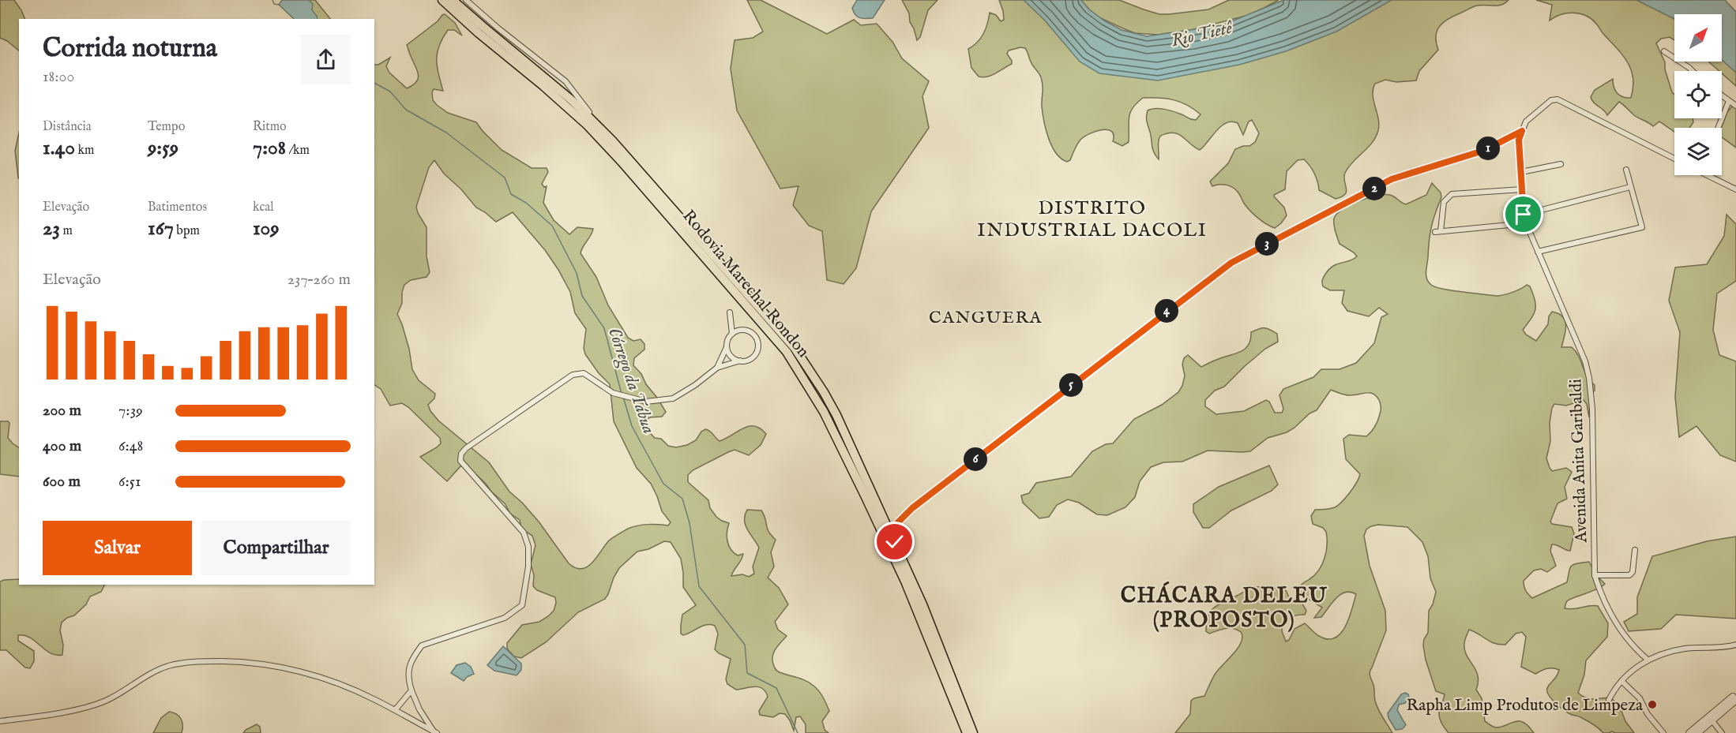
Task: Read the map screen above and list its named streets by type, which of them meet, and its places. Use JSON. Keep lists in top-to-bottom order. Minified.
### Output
{"streets":{"highway":["Rodovia Marechal Rondon"],"street":["Avenida Anita Garibaldi"]},"districts":["DISTRITO INDUSTRIAL DACOLI","CANGUERA","CHÁCARA DELEU (PROPOSTO)"],"water":["Rio Tietê","Córrego da Tábua"],"places":["Rapha Limp Produtos de Limpeza"],"north":"top right","page":{"heading":["Corrida noturna","18:00"],"stats":[["Distância","1.40 km"],["Tempo","9:59"],["Ritmo","7:08 /km"],["Elevação","23 m"],["Batimentos","167 bpm"],["kcal","109"]],"pins":["1","2","3","4","5","6"],"chart":["Elevação","237–260 m"],"list":[{"name":"200 m","note":"7:39"},{"name":"400 m","note":"6:48"},{"name":"600 m","note":"6:51"}],"buttons":["Salvar","Compartilhar"]}}
